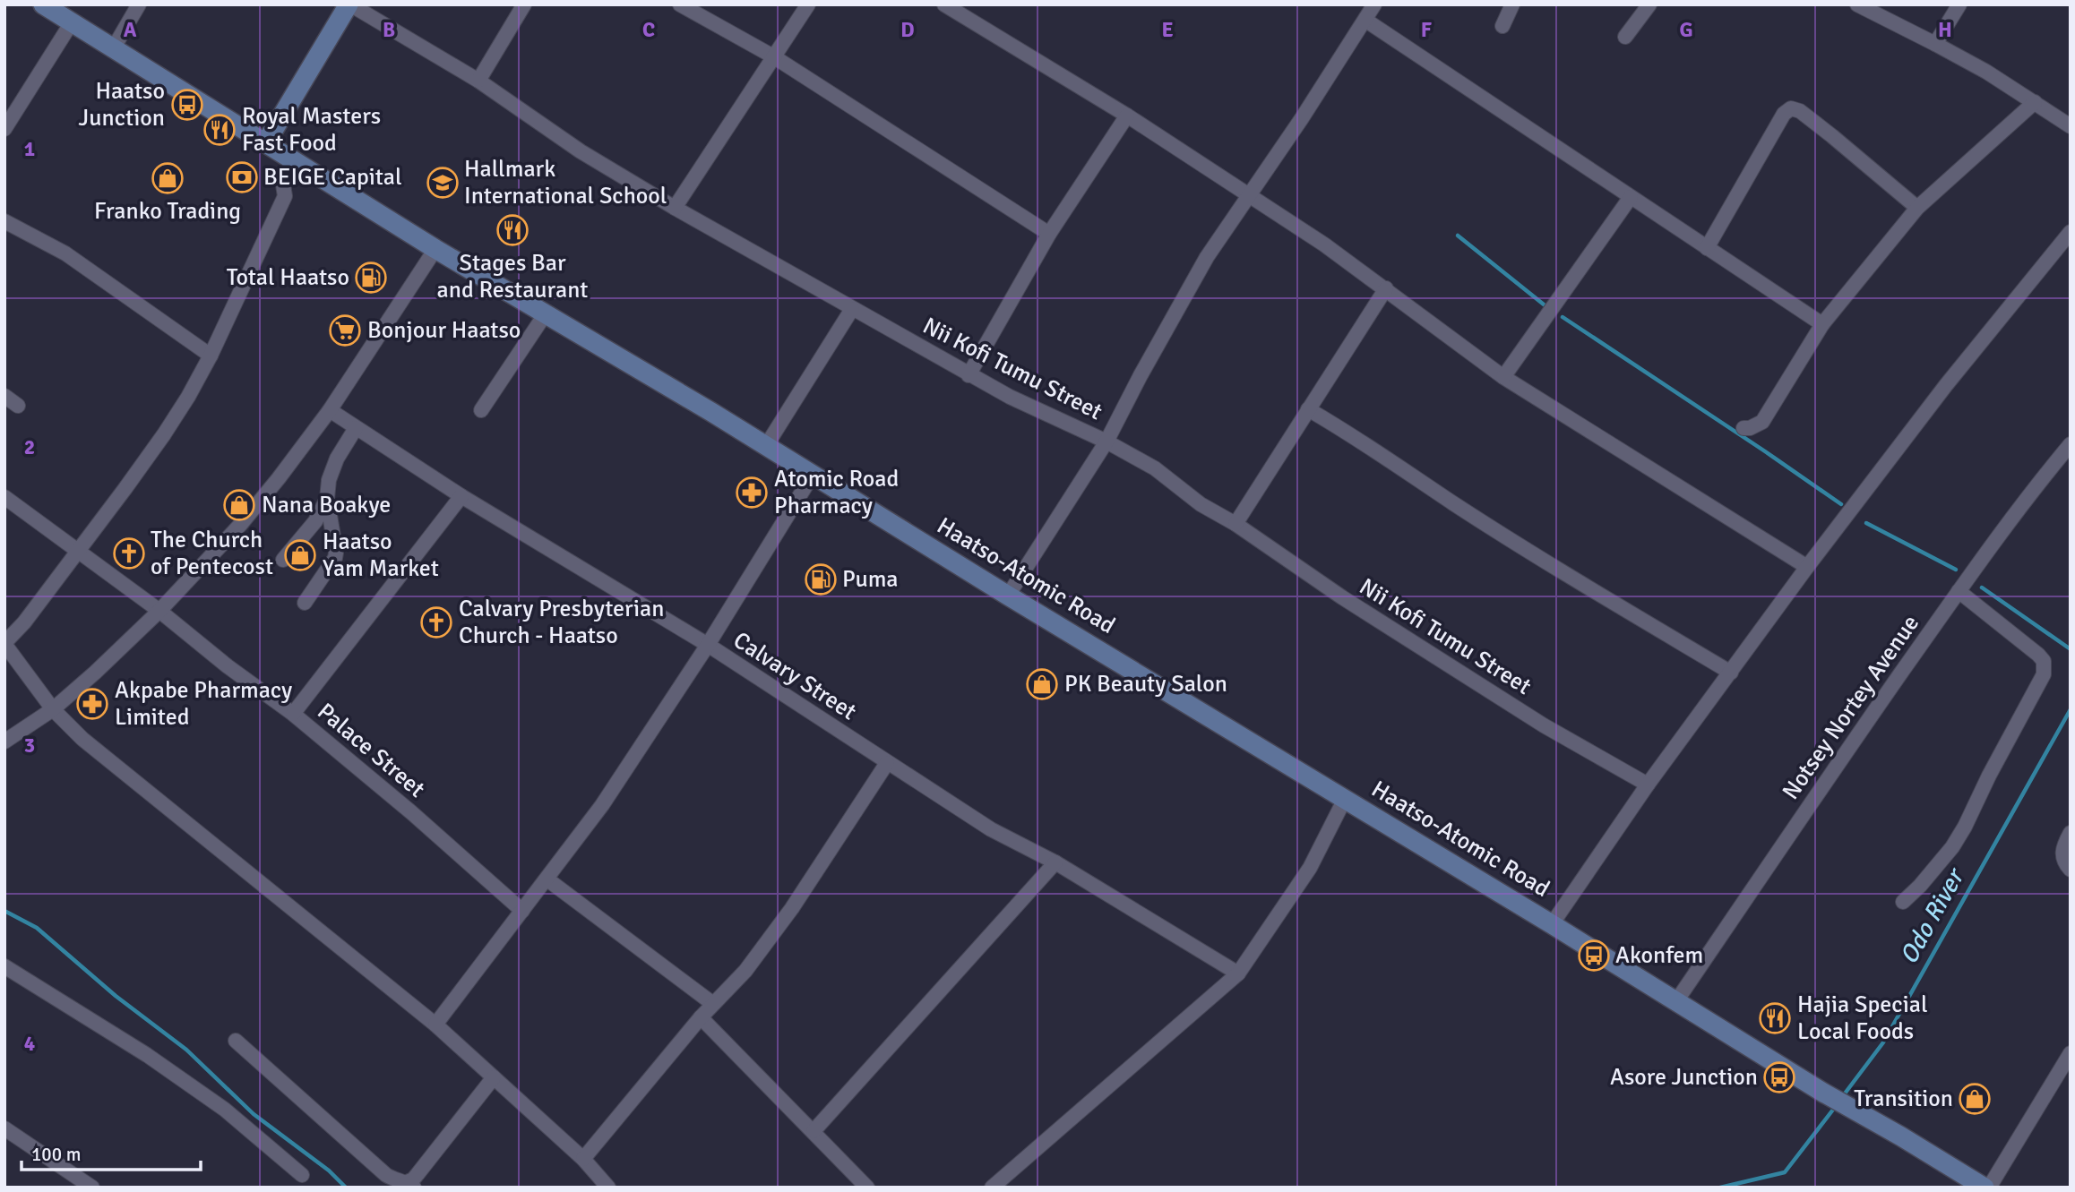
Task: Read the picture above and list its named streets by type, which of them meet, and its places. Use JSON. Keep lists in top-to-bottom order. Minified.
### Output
{"streets":{"main road":["Haatso-Atomic Road"],"street":["Nii Kofi Tumu Street","Calvary Street","Notsey Nortey Avenue","Palace Street"]},"crossings":[["Haatso-Atomic Road","Notsey Nortey Avenue"]],"water":["Odo River"],"places":{"bus stop":["Haatso Junction","Akonfem","Asore Junction"],"restaurant":["Royal Masters Fast Food","Stages Bar and Restaurant","Hajia Special Local Foods"],"bank":["BEIGE Capital"],"shop":["Franko Trading","Nana Boakye","Haatso Yam Market","PK Beauty Salon","Transition"],"school or university":["Hallmark International School"],"fuel station":["Total Haatso","Puma"],"supermarket":["Bonjour Haatso"],"pharmacy":["Atomic Road Pharmacy","Akpabe Pharmacy Limited"],"church":["The Church of Pentecost","Calvary Presbyterian Church - Haatso"]},"scale_bar":"100 m","grid":{"columns":["A","B","C","D","E","F","G","H"],"rows":["1","2","3","4"]}}
